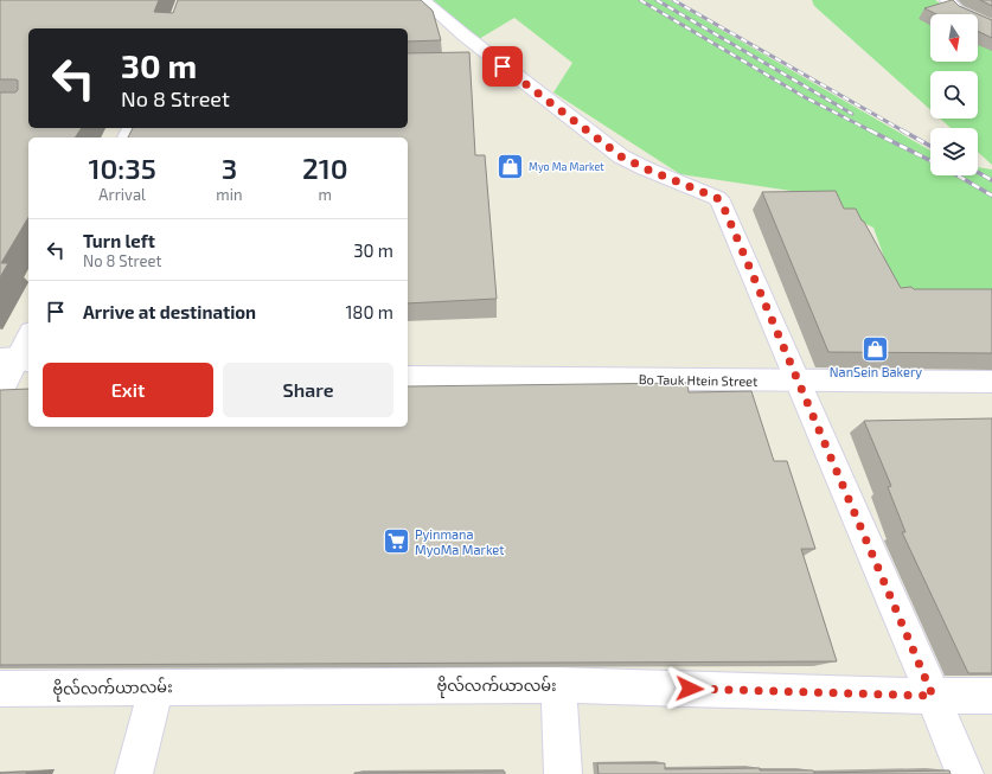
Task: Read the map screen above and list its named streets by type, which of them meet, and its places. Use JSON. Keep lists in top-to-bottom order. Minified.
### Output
{"streets":{"street":["Bo Tauk Htein Street","ဗိုလ်လက်ယာလမ်း"]},"places":{"shop":["Myo Ma Market","NanSein Bakery"],"supermarket":["Pyinmana MyoMa Market"]},"north":"bottom","page":{"turn":["30 m","No 8 Street"],"eta":["10:35","Arrival","3","min","210","m"],"list":[{"name":"Turn left","note":"No 8 Street","value":"30 m"},{"name":"Arrive at destination","value":"180 m"}],"buttons":["Exit","Share"]}}
